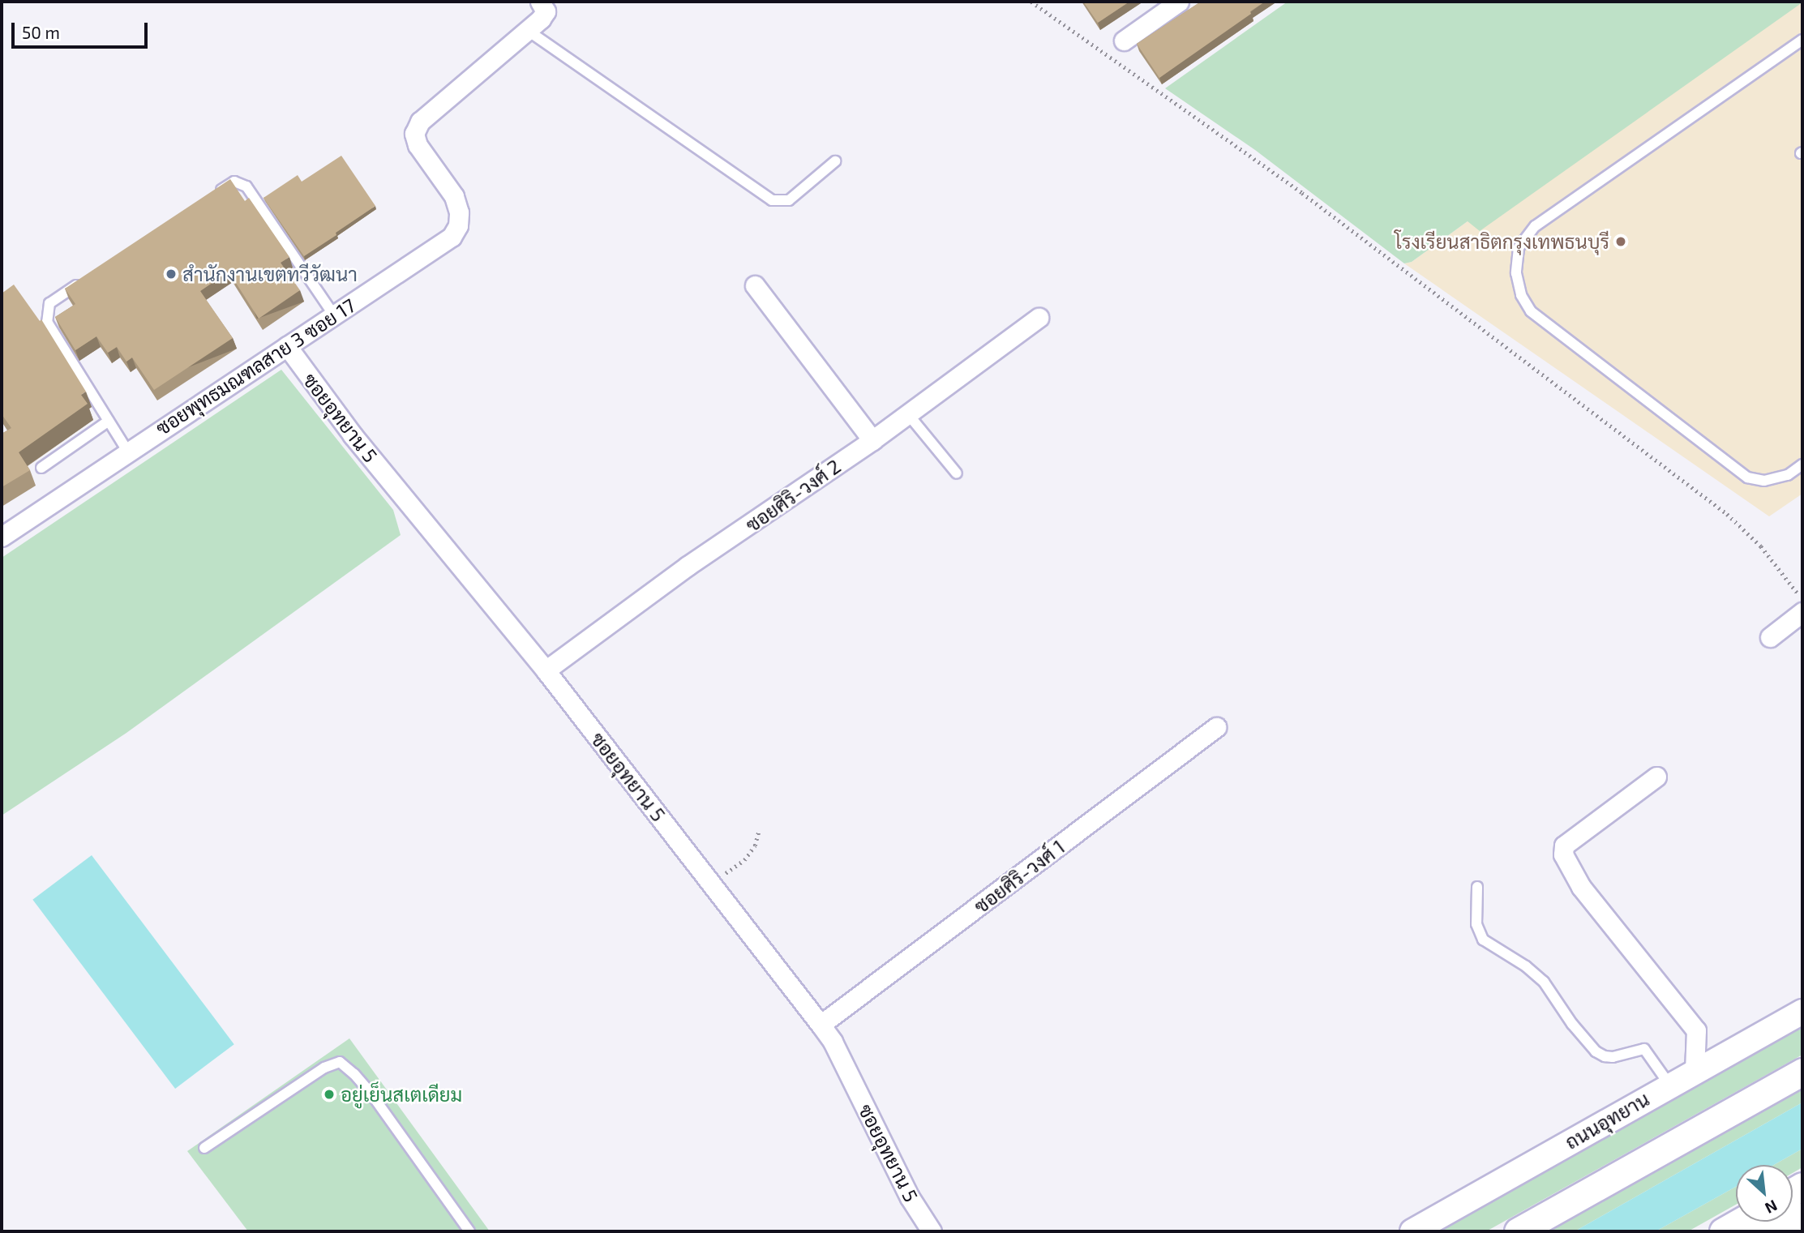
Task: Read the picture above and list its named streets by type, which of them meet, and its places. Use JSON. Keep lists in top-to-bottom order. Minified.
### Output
{"streets":{"street":["ซอยพุทธมณฑลสาย 3 ซอย 17","ซอยอุทยาน 5","ซอยศิริ-วงศ์ 2","ซอยศิริ-วงศ์ 1","ถนนอุทยาน"]},"crossings":[["ซอยพุทธมณฑลสาย 3 ซอย 17","ซอยอุทยาน 5"],["ซอยอุทยาน 5","ซอยศิริ-วงศ์ 2"],["ซอยอุทยาน 5","ซอยศิริ-วงศ์ 1"]],"places":["โรงเรียนสาธิตกรุงเทพธนบุรี","สำนักงานเขตทวีวัฒนา","อยู่เย็นสเตเดียม"],"scale_bar":"50 m","north":"bottom right"}
